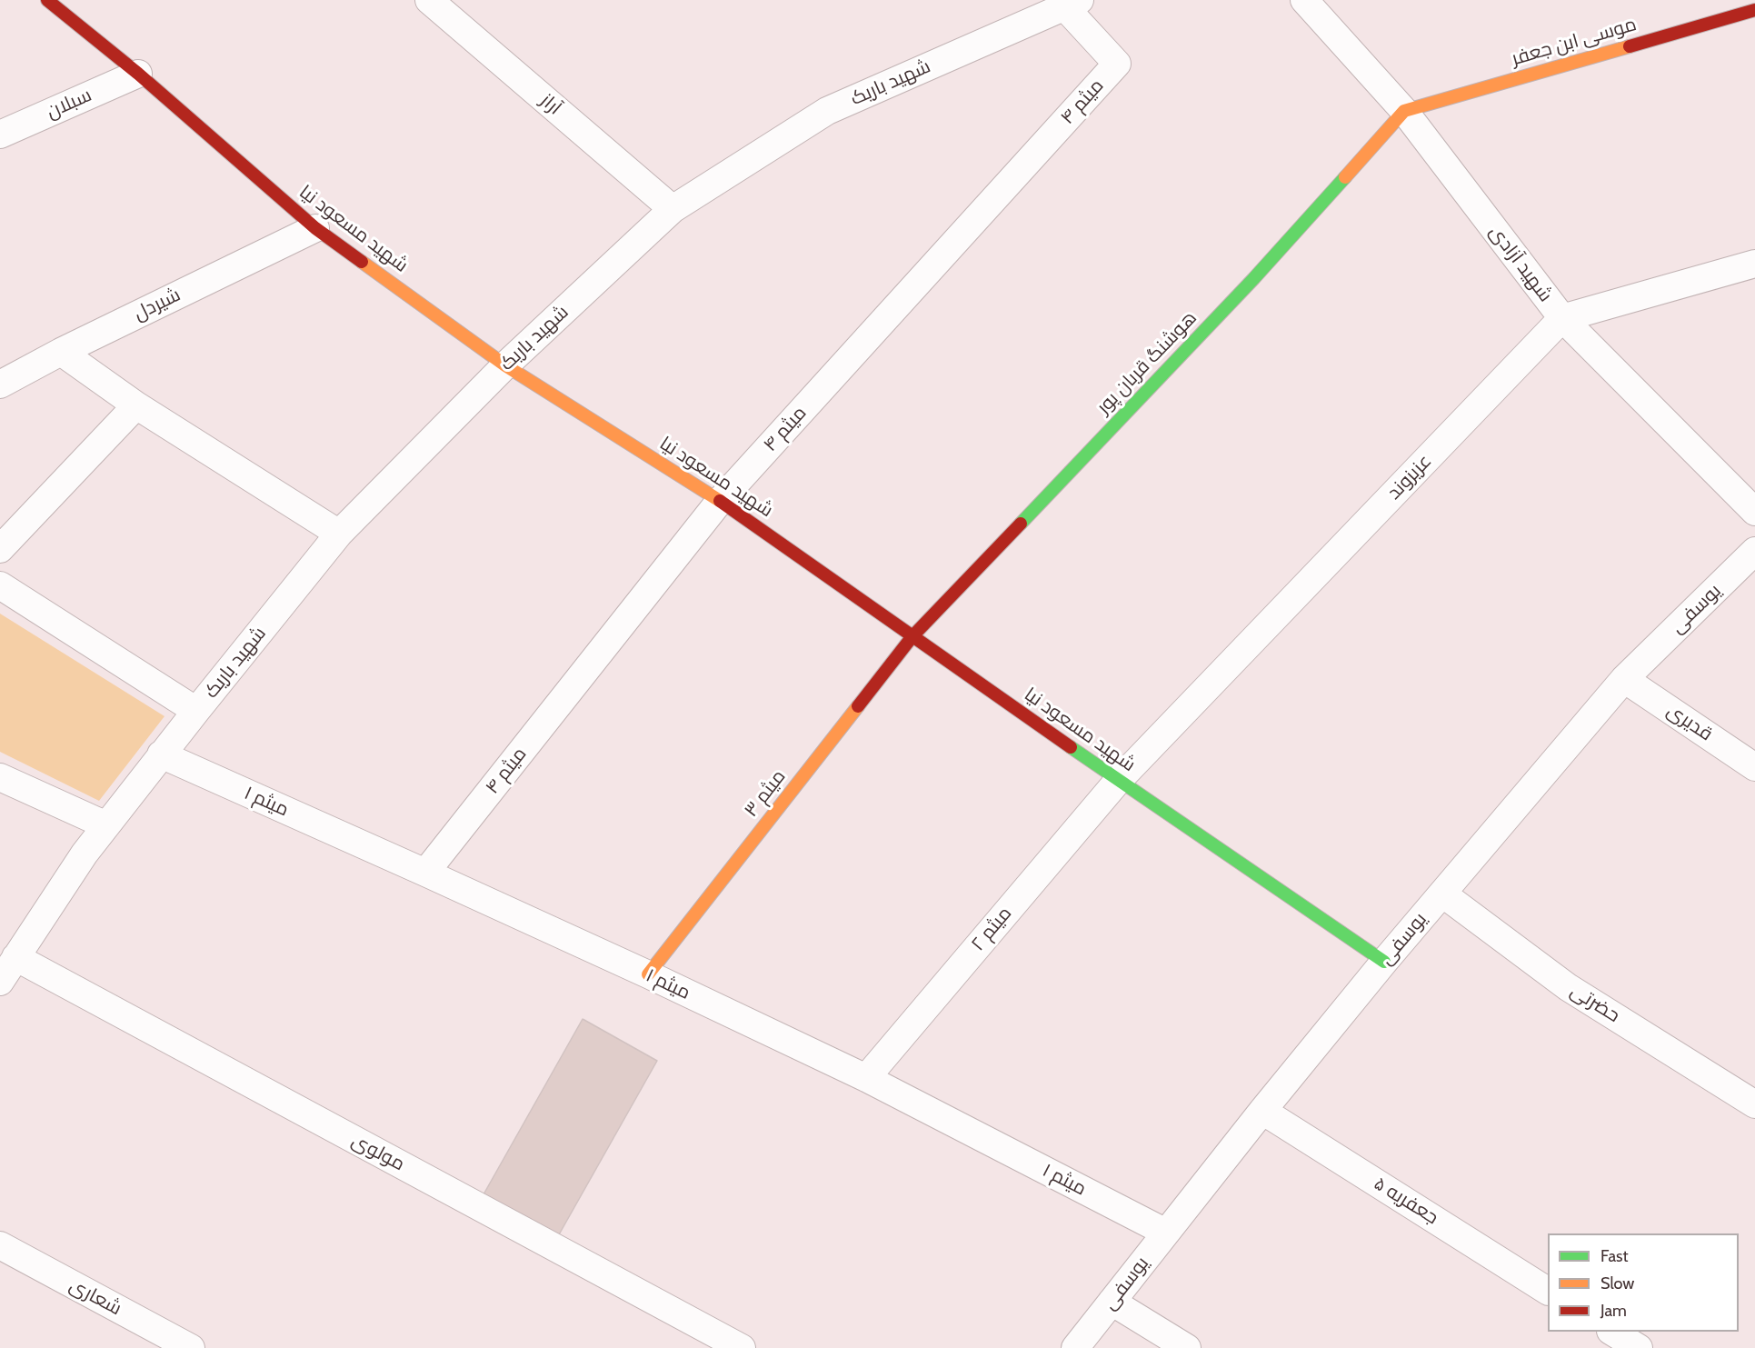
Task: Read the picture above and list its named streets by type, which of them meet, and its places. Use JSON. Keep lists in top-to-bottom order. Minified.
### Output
{"streets":{"street":["موسی ابن جعفر","شهید باریک","میثم ۴","سبلان","آراز","شهید مسعود نیا","شهید آزادی","شیردل","هوشنگ قربان پور","عزیزوند","یوسفی","قدیری","میثم ۳","میثم ۱","میثم ۲","حضرتی","مولوی","جعفریه ۵","شعاری"]},"crossings":[["موسی ابن جعفر","شهید آزادی"],["موسی ابن جعفر","هوشنگ قربان پور"],["شهید باریک","میثم ۴"],["شهید باریک","آراز"],["شهید باریک","شهید مسعود نیا"],["شهید باریک","میثم ۱"],["شهید باریک","مولوی"],["میثم ۴","شهید مسعود نیا"],["میثم ۴","میثم ۱"],["سبلان","شهید مسعود نیا"],["شهید مسعود نیا","شیردل"],["شهید مسعود نیا","هوشنگ قربان پور"],["شهید مسعود نیا","عزیزوند"],["شهید مسعود نیا","یوسفی"],["شهید مسعود نیا","میثم ۳"],["شهید مسعود نیا","میثم ۲"],["شهید آزادی","هوشنگ قربان پور"],["شهید آزادی","عزیزوند"],["هوشنگ قربان پور","میثم ۳"],["عزیزوند","میثم ۲"],["یوسفی","قدیری"],["یوسفی","میثم ۱"],["یوسفی","حضرتی"],["یوسفی","جعفریه ۵"],["میثم ۳","میثم ۱"],["میثم ۱","میثم ۲"]],"legend":["Fast","Slow","Jam"]}
